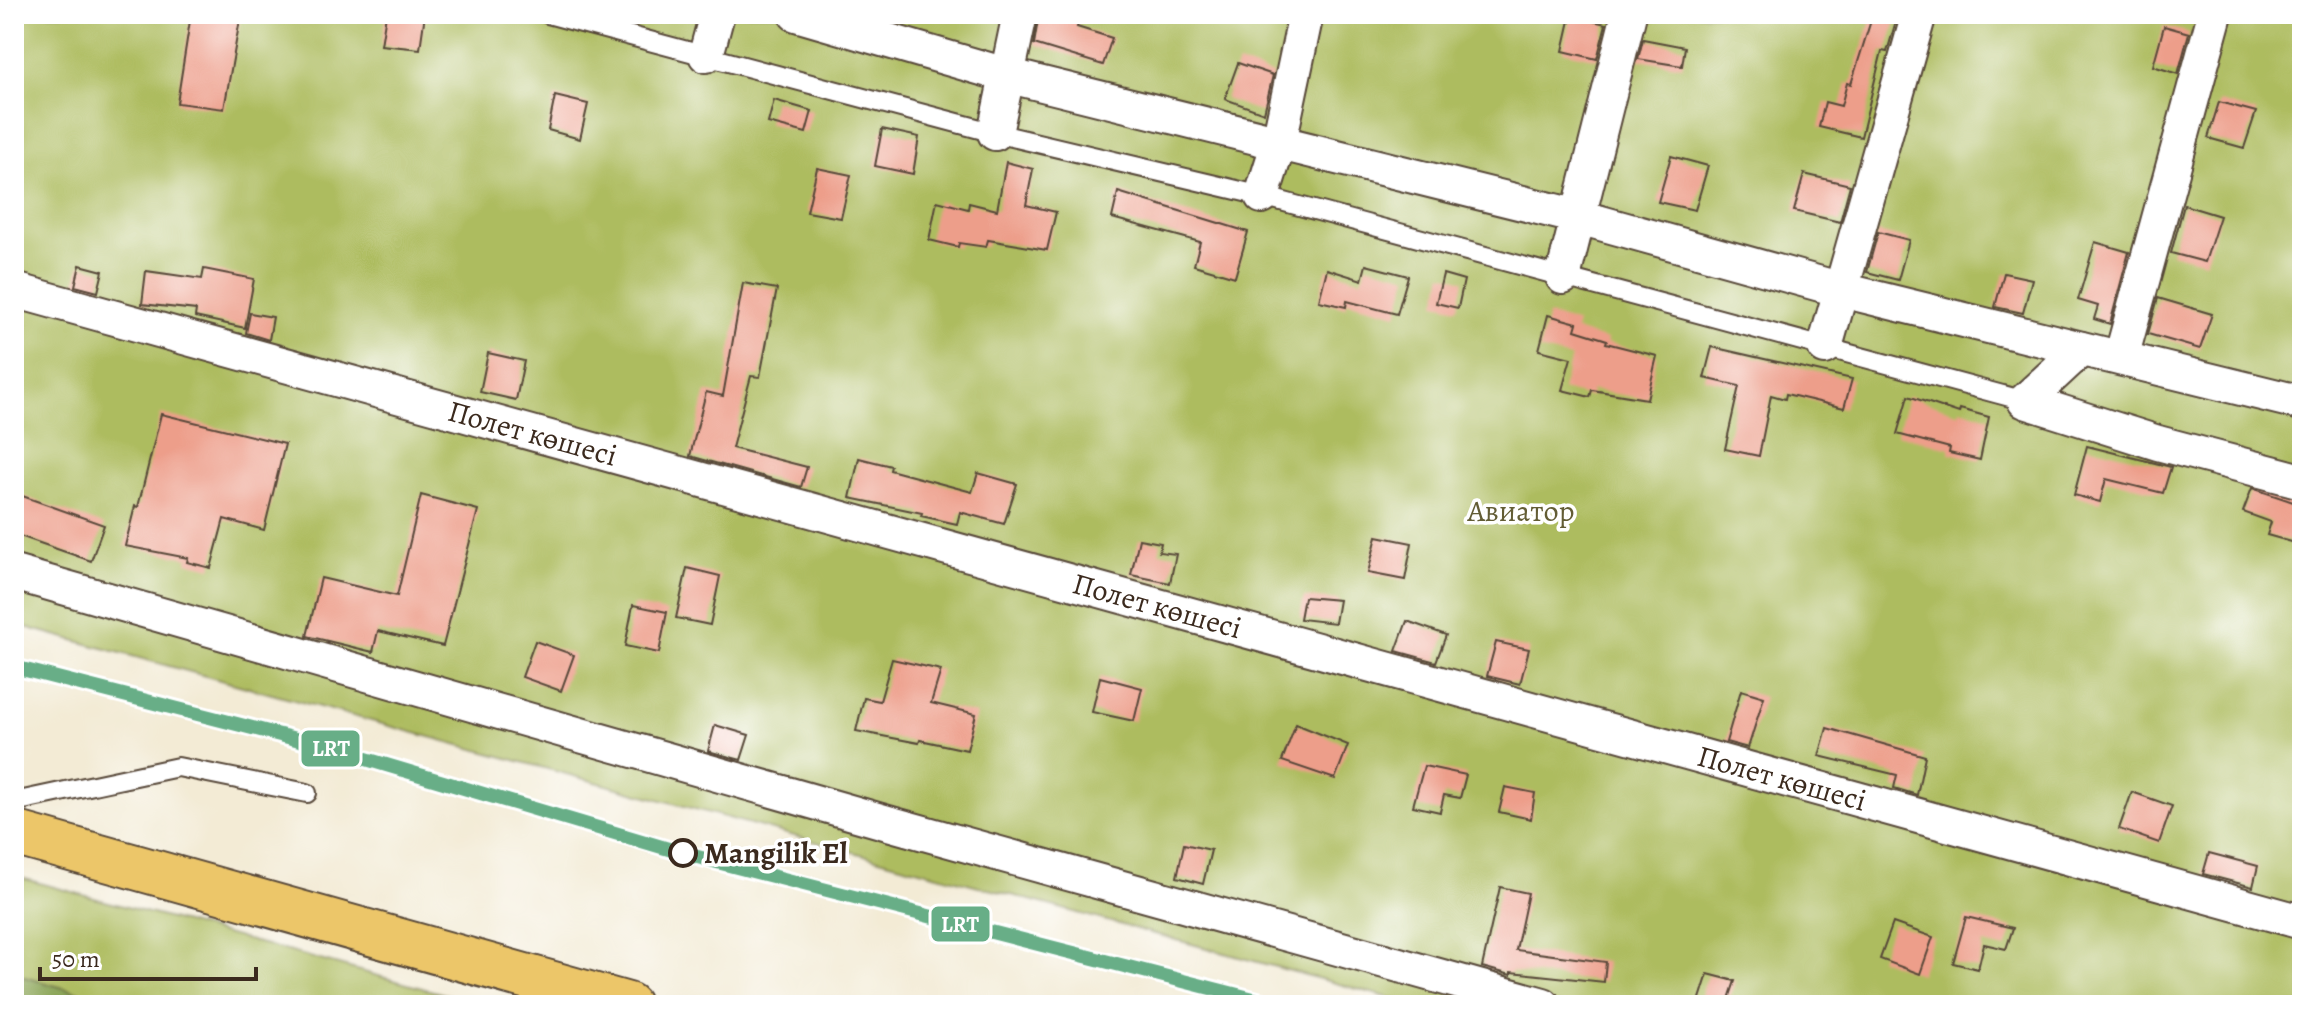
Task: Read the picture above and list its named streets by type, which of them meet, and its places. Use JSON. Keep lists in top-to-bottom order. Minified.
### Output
{"streets":{"street":["Полет көшесі"]},"parks":["Авиатор"],"places":["Mangilik El"],"lines":["transit line LRT"],"scale_bar":"50 m"}
